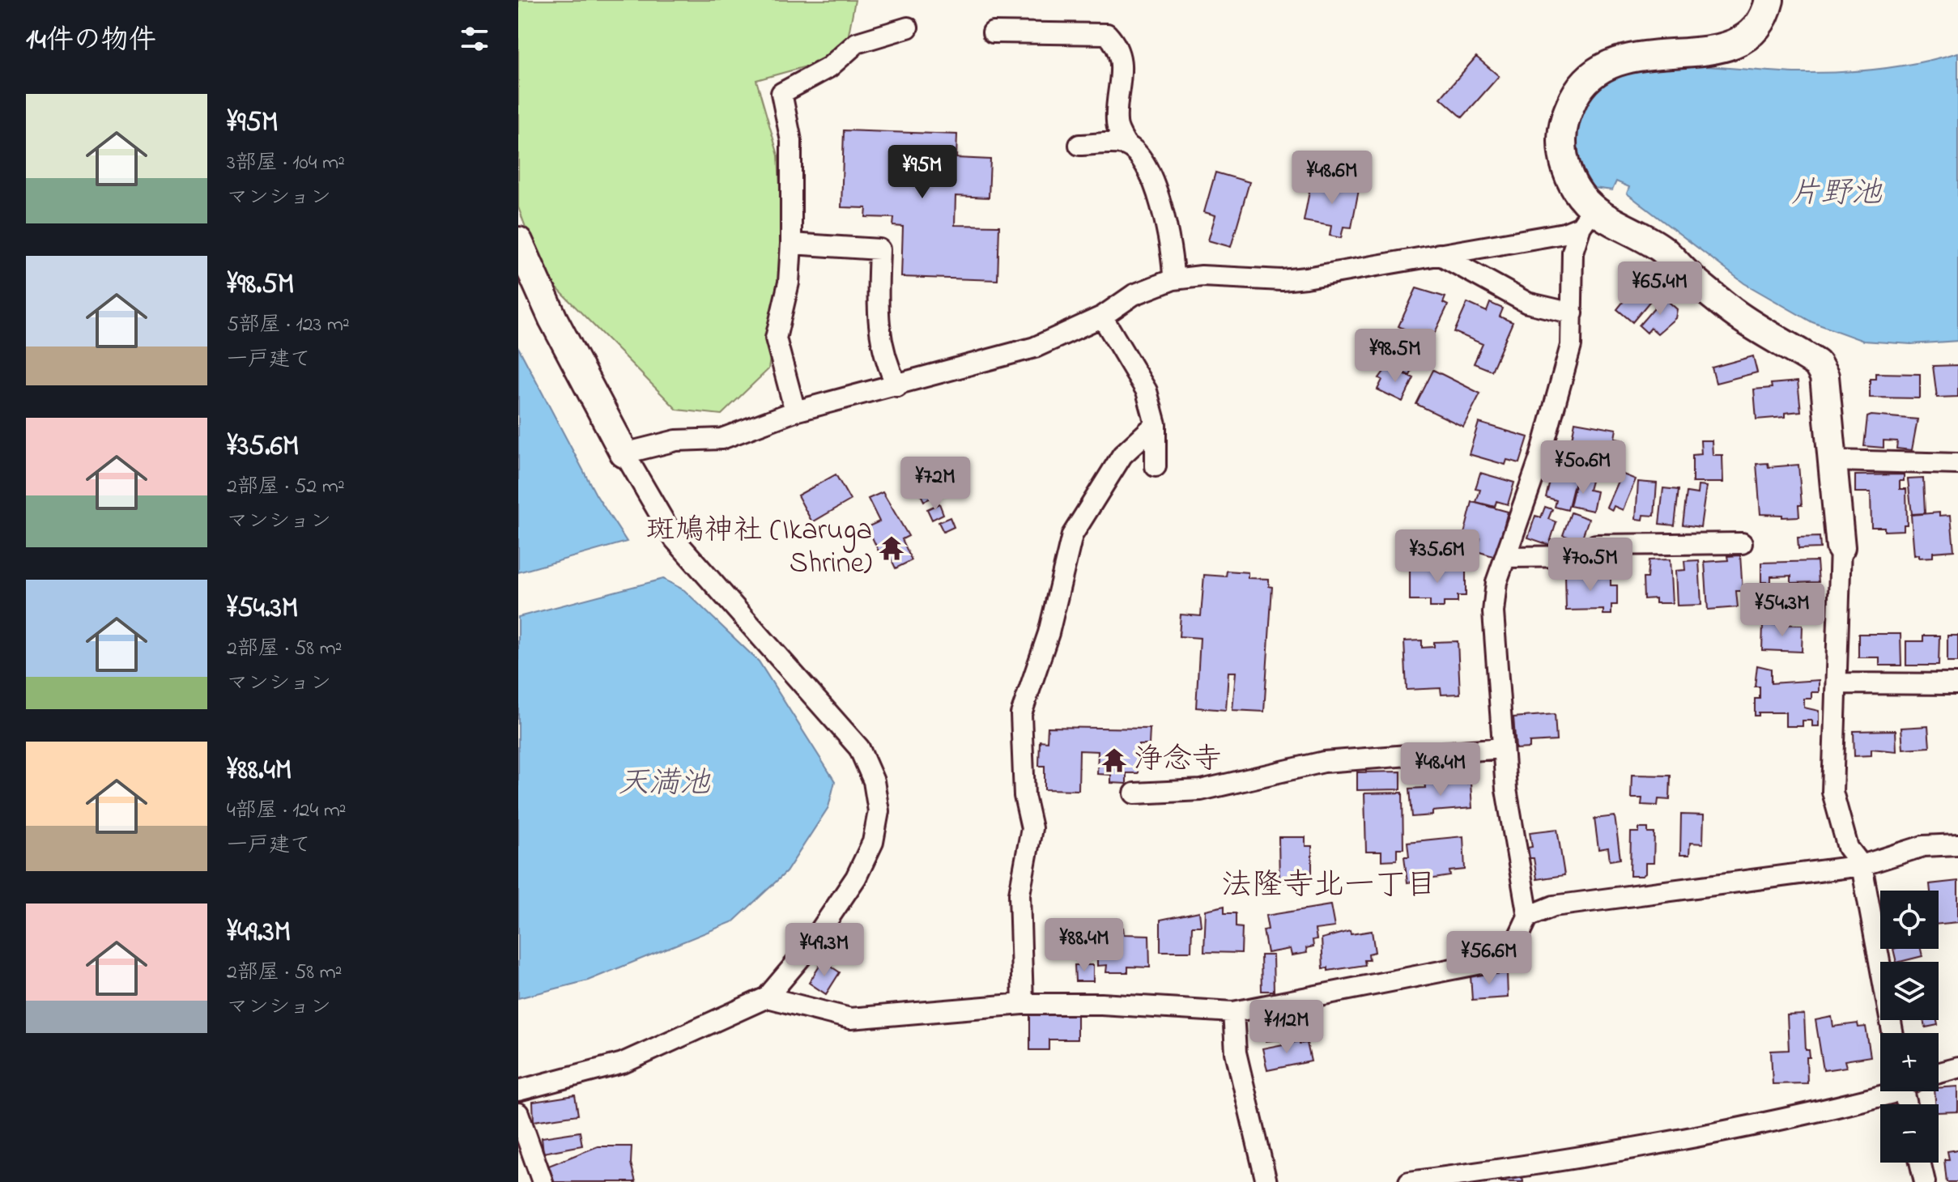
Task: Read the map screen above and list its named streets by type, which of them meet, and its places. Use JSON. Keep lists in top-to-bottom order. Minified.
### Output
{"districts":["法隆寺北一丁目"],"water":["片野池","天満池"],"places":{"temple":["斑鳩神社 (Ikaruga Shrine)","浄念寺"]},"page":{"heading":"14件の物件","list":[{"name":"¥95M","note":"3部屋 · 104 m² · マンション"},{"name":"¥98.5M","note":"5部屋 · 123 m² · 一戸建て"},{"name":"¥35.6M","note":"2部屋 · 52 m² · マンション"},{"name":"¥54.3M","note":"2部屋 · 58 m² · マンション"},{"name":"¥88.4M","note":"4部屋 · 124 m² · 一戸建て"},{"name":"¥49.3M","note":"2部屋 · 58 m² · マンション"}],"price":["¥95M","¥48.6M","¥65.4M","¥98.5M","¥50.6M","¥72M","¥35.6M","¥70.5M","¥54.3M","¥48.4M","¥88.4M","¥49.3M","¥56.6M","¥112M"],"map_buttons":["+","−"]}}
